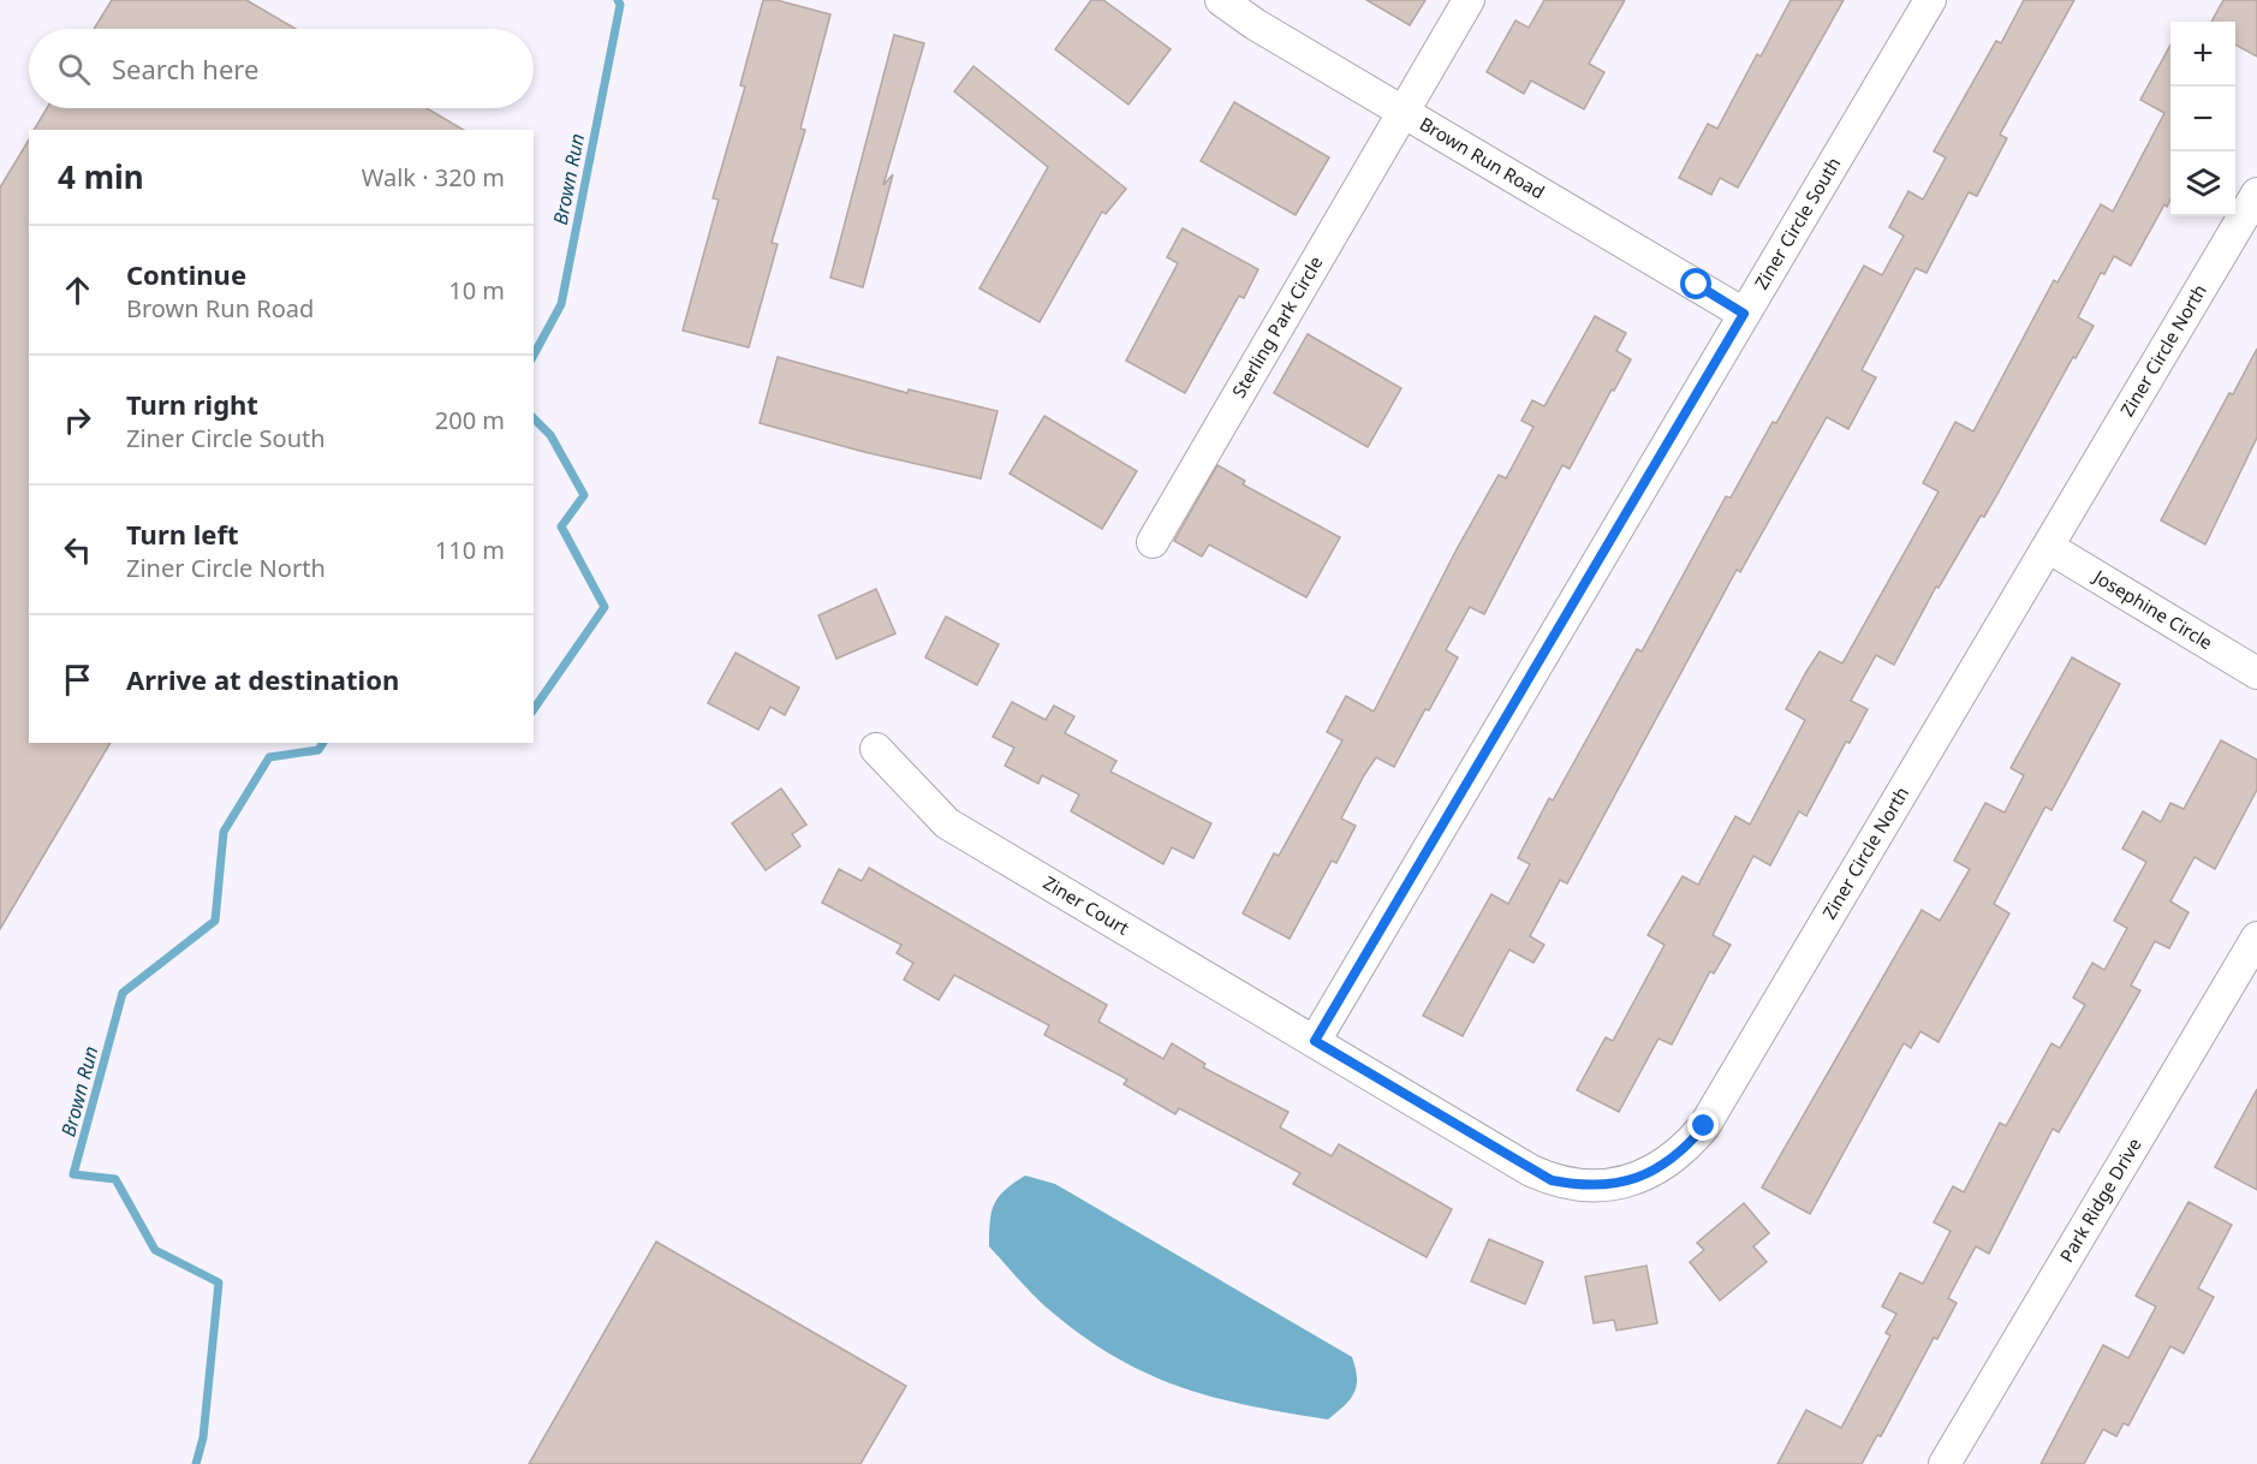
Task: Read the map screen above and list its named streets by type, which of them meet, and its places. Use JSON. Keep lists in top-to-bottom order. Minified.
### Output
{"streets":{"street":["Brown Run Road","Ziner Circle South","Sterling Park Circle","Ziner Circle North","Josephine Circle","Ziner Court","Park Ridge Drive"]},"crossings":[["Brown Run Road","Ziner Circle South"],["Brown Run Road","Sterling Park Circle"],["Ziner Circle South","Ziner Circle North"],["Ziner Circle South","Ziner Court"],["Ziner Circle North","Josephine Circle"],["Ziner Circle North","Ziner Court"]],"water":["Brown Run"],"page":{"map_buttons":["+","−"],"search":"Search here","heading":["4 min","Walk · 320 m"],"list":[["Continue","Brown Run Road","10 m"],["Turn right","Ziner Circle South","200 m"],["Turn left","Ziner Circle North","110 m"],"Arrive at destination"]}}
